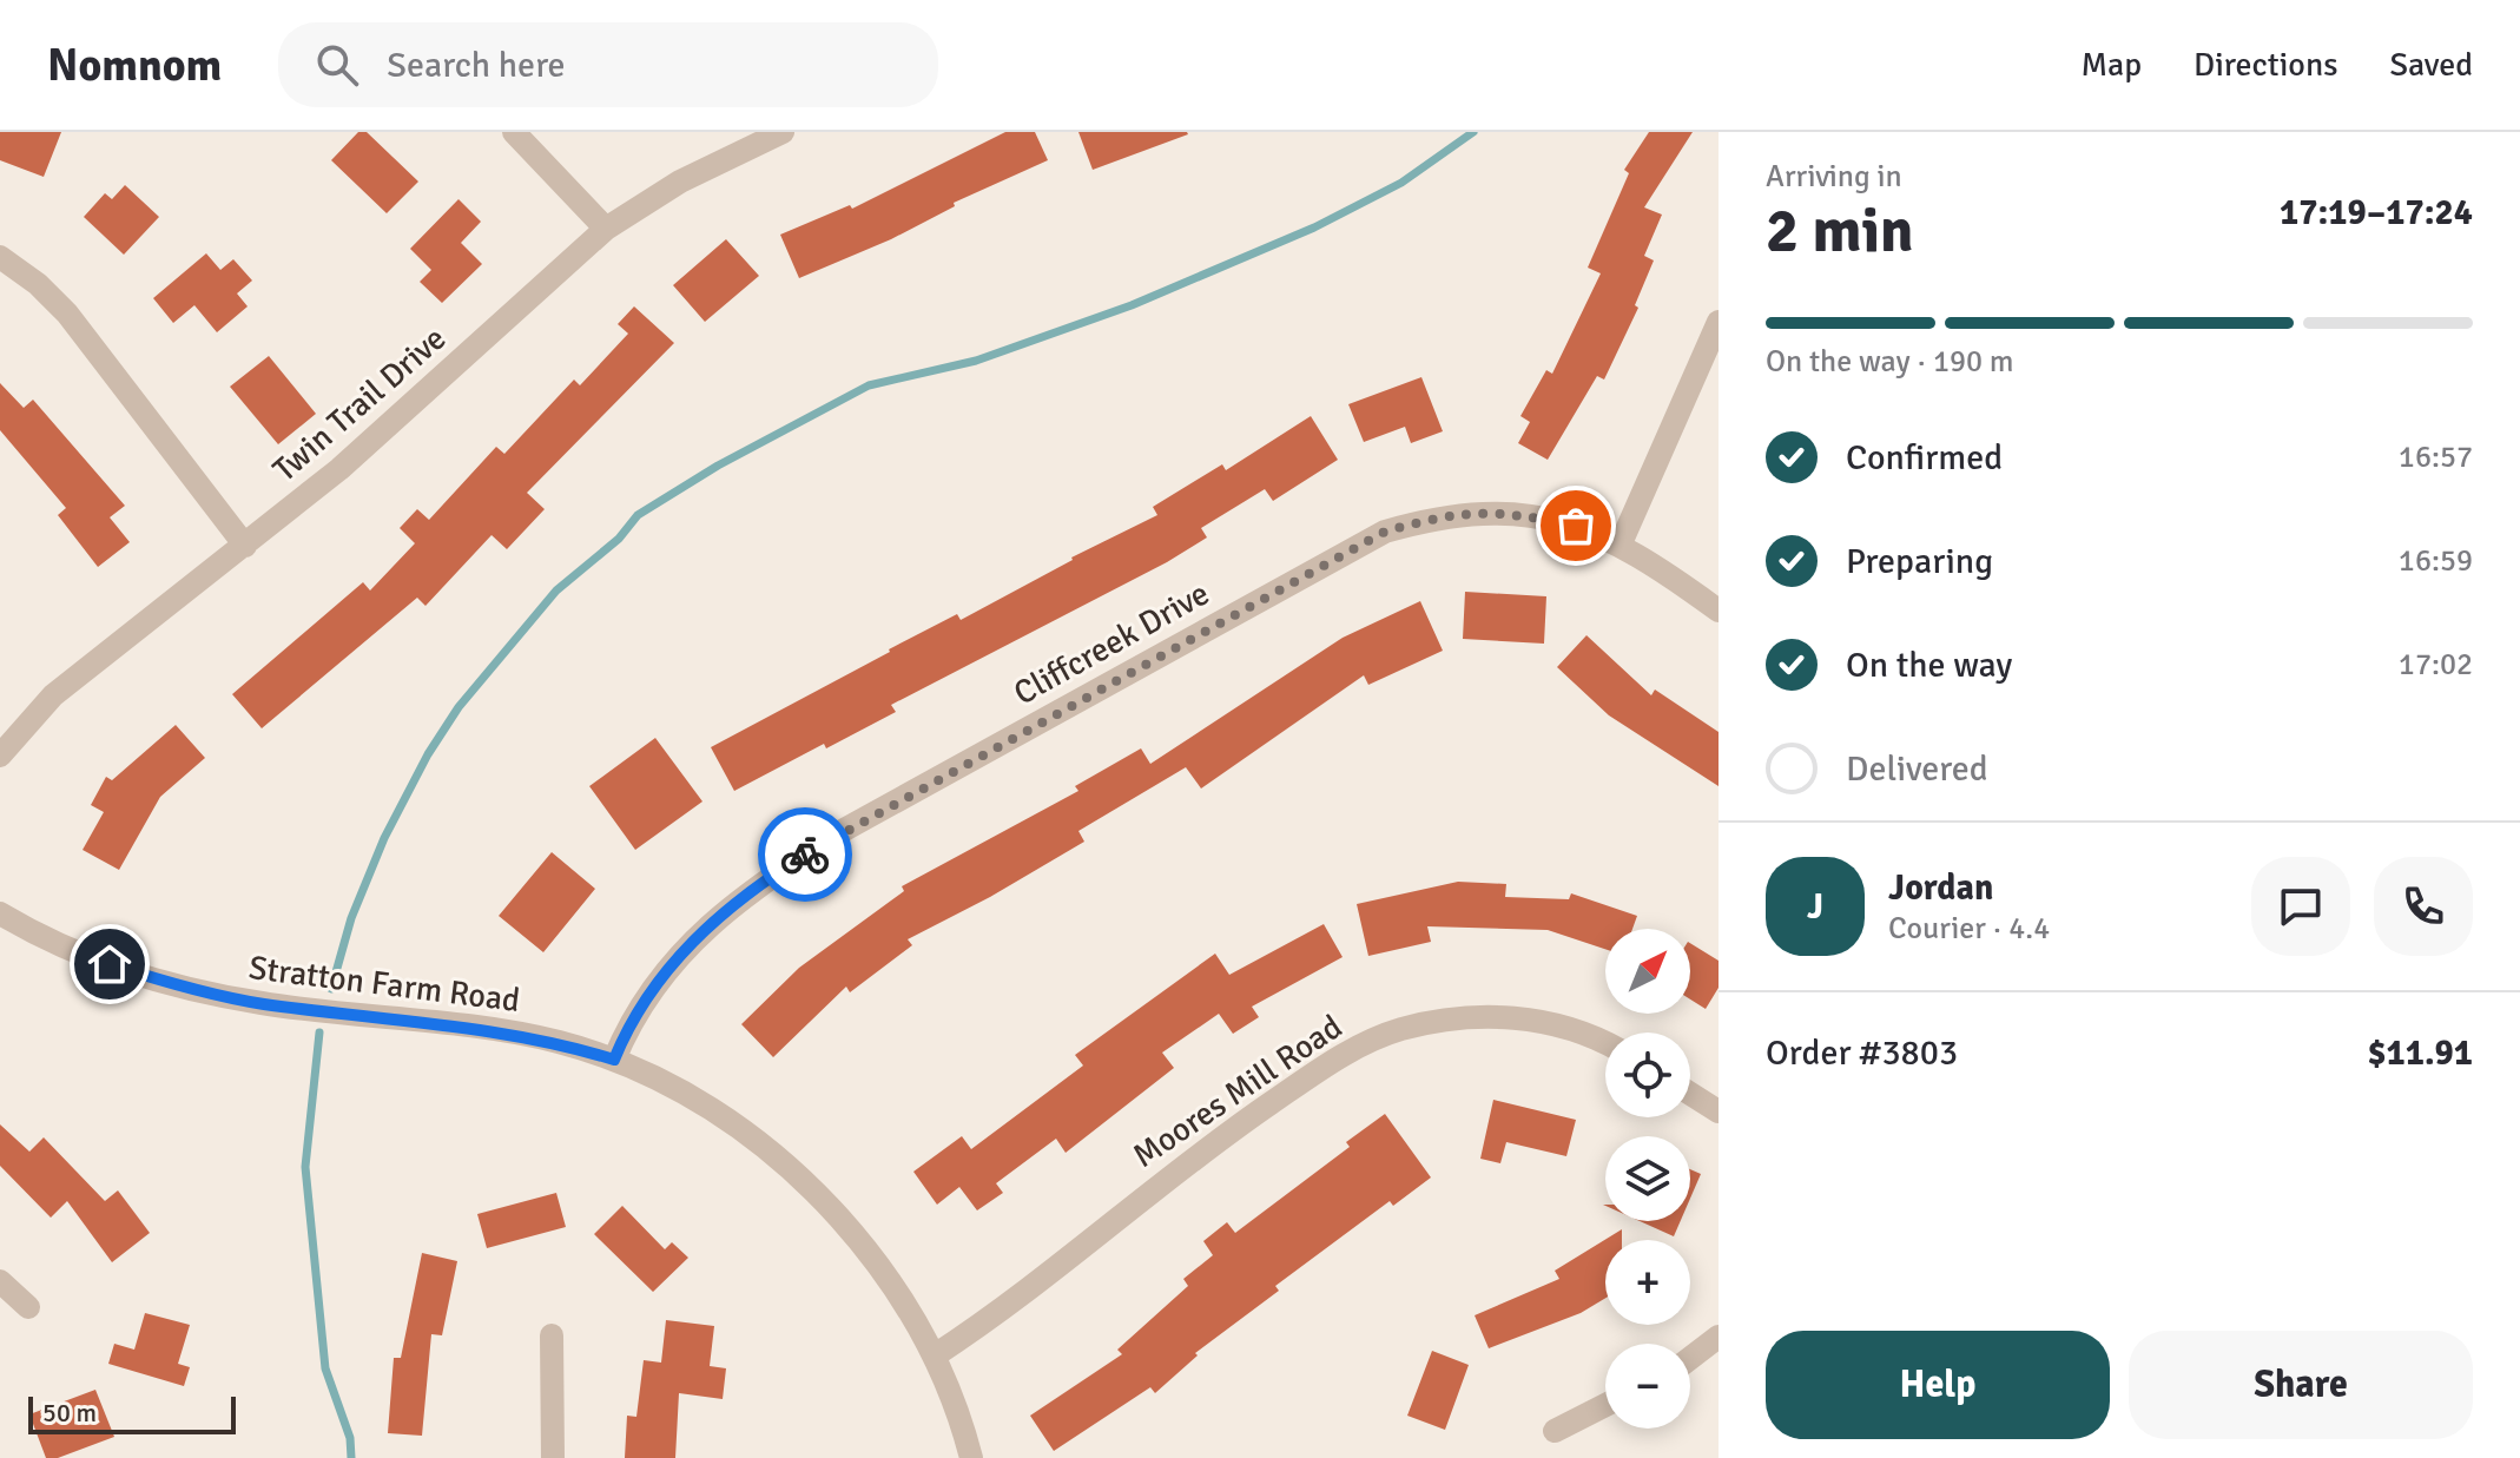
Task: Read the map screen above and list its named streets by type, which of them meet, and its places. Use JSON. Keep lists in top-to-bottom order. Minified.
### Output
{"streets":{"street":["Twin Trail Drive","Cliffcreek Drive","Stratton Farm Road","Moores Mill Road"]},"crossings":[["Cliffcreek Drive","Stratton Farm Road"],["Stratton Farm Road","Moores Mill Road"]],"scale_bar":"50 m","north":"top right","page":{"header":"Nomnom","search":"Search here","nav":["Map","Directions","Saved"],"heading":["2 min","Arriving in","17:19–17:24"],"panel":["Jordan","Courier · 4.4","Order #3803","$11.91"],"bar":"On the way · 190 m","list":[["Confirmed","16:57"],["Preparing","16:59"],["On the way","17:02"],"Delivered"],"round":"J","map_buttons":["+","−"],"buttons":["Help","Share"],"scale":"50 m"}}
